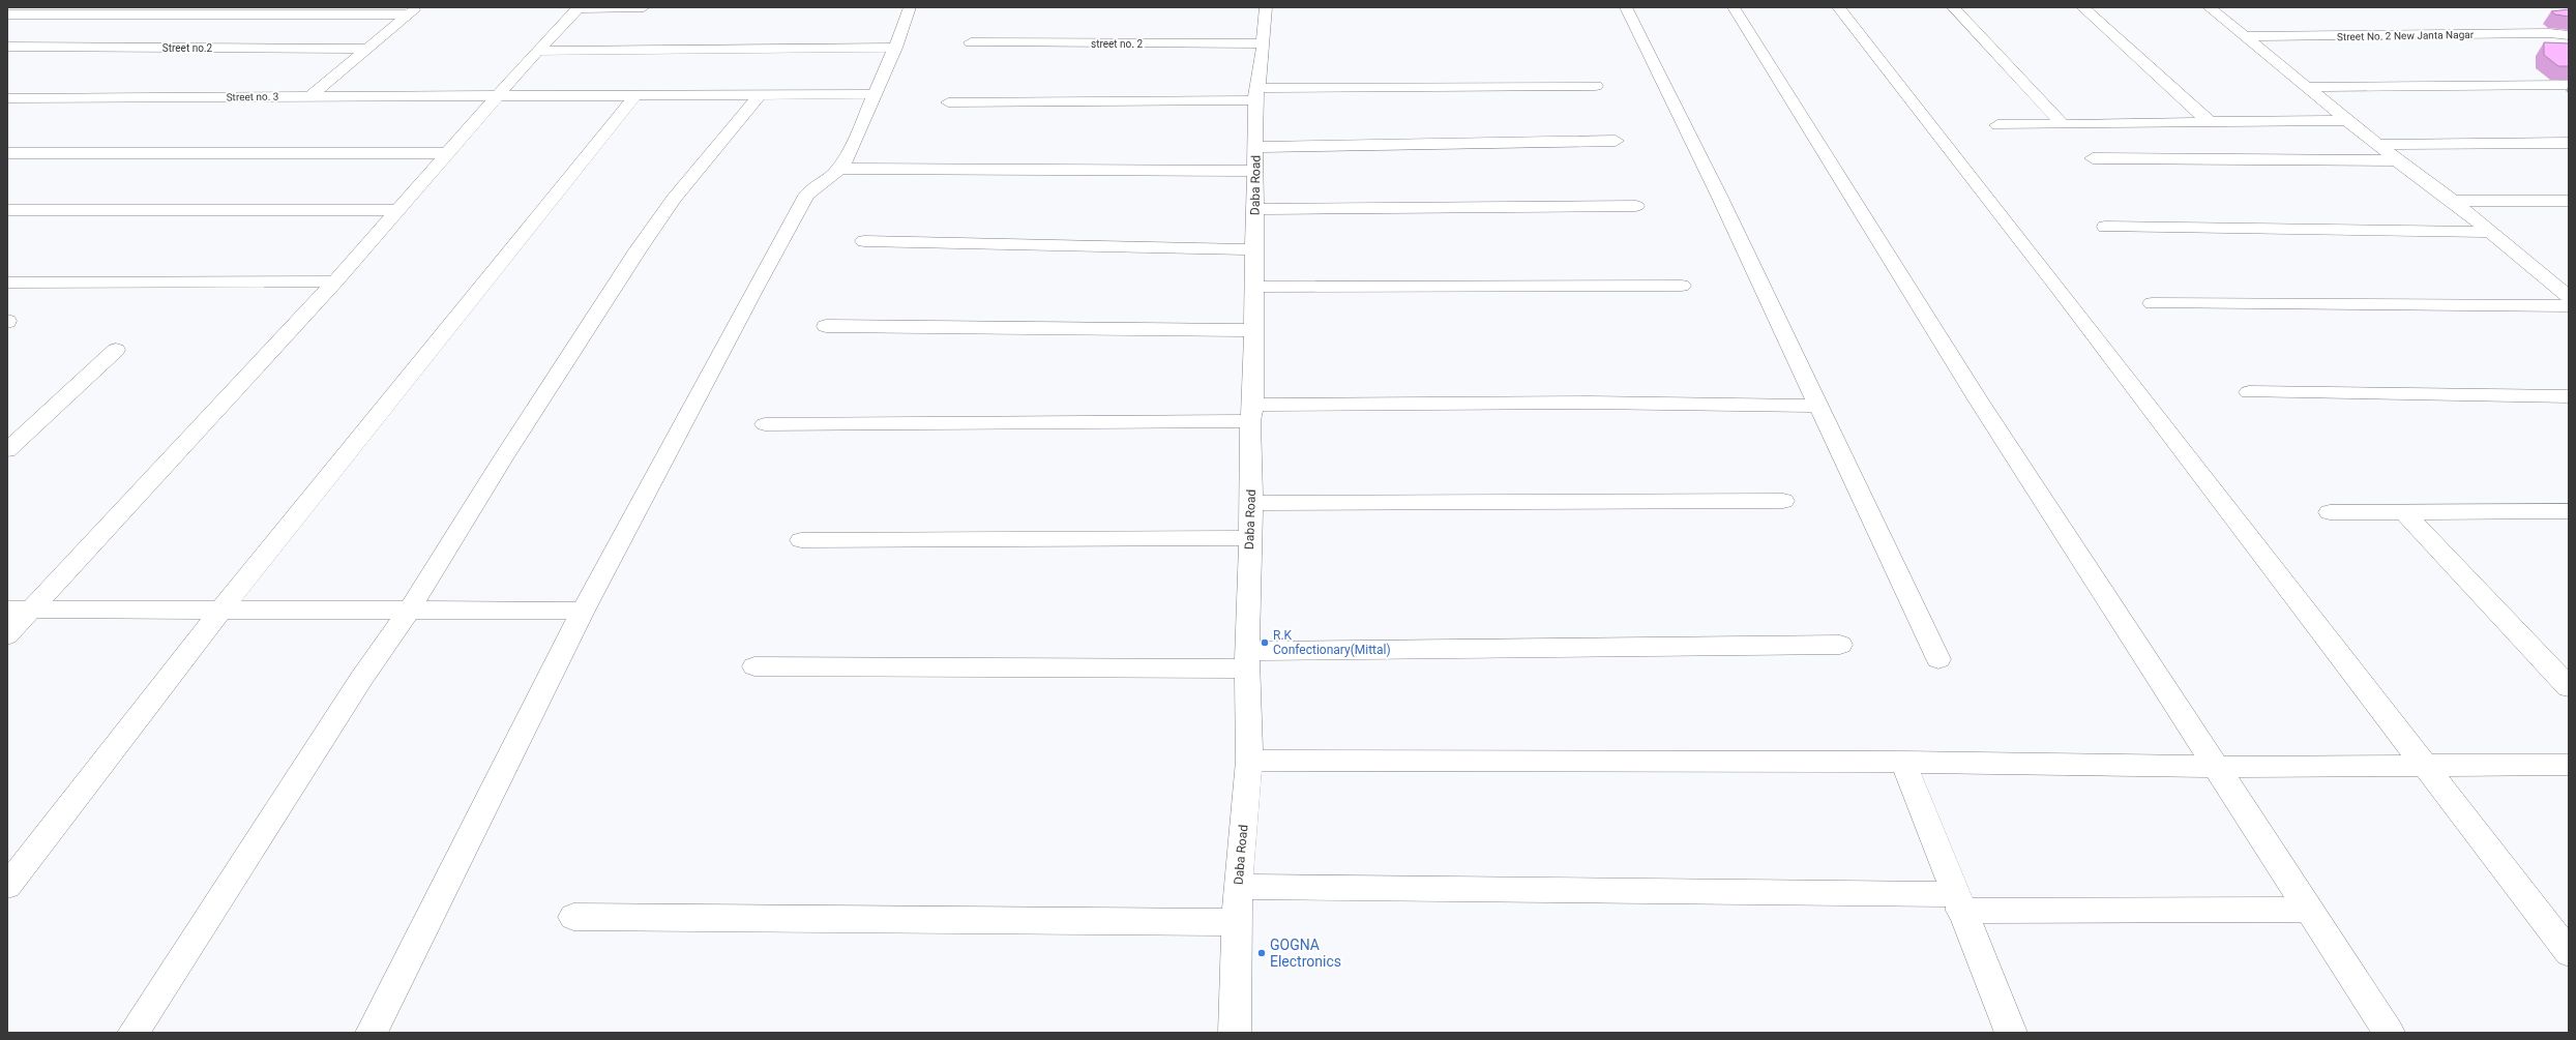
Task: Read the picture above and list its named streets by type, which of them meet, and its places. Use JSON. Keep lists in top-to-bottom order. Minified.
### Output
{"streets":{"street":["Street No. 2 New Janta Nagar","street no. 2","Street no.2","Street no. 3","Daba Road"]},"crossings":[["street no. 2","Daba Road"]],"places":["R.K Confectionary(Mittal)","GOGNA Electronics"]}
